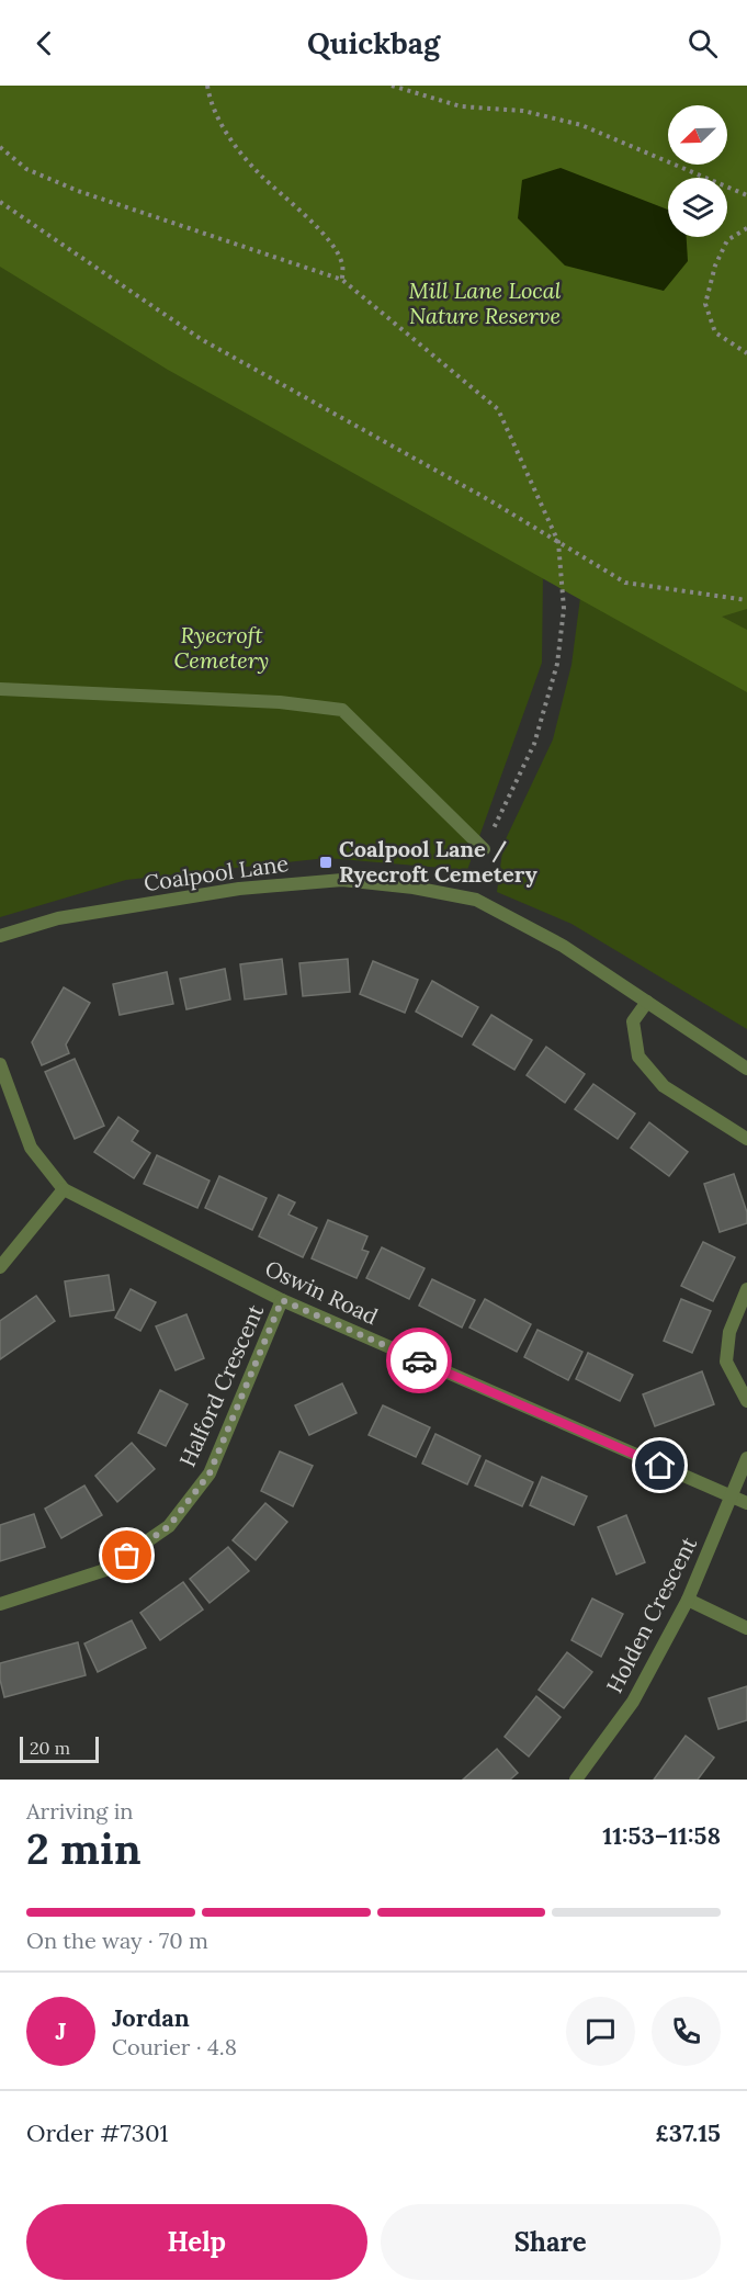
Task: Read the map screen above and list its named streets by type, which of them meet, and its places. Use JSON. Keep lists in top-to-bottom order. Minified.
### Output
{"streets":{"street":["Coalpool Lane","Oswin Road","Halford Crescent","Holden Crescent"]},"crossings":[["Oswin Road","Halford Crescent"],["Oswin Road","Holden Crescent"]],"parks":["Mill Lane Local Nature Reserve","Ryecroft Cemetery"],"places":{"transit":["Coalpool Lane / Ryecroft Cemetery"]},"scale_bar":"20 m","north":"bottom left","page":{"header":"Quickbag","scale":"20 m","heading":["2 min","Arriving in","11:53–11:58"],"panel":["Jordan","Courier · 4.8","Order #7301","£37.15"],"bar":"On the way · 70 m","round":"J","buttons":["Help","Share"]}}
